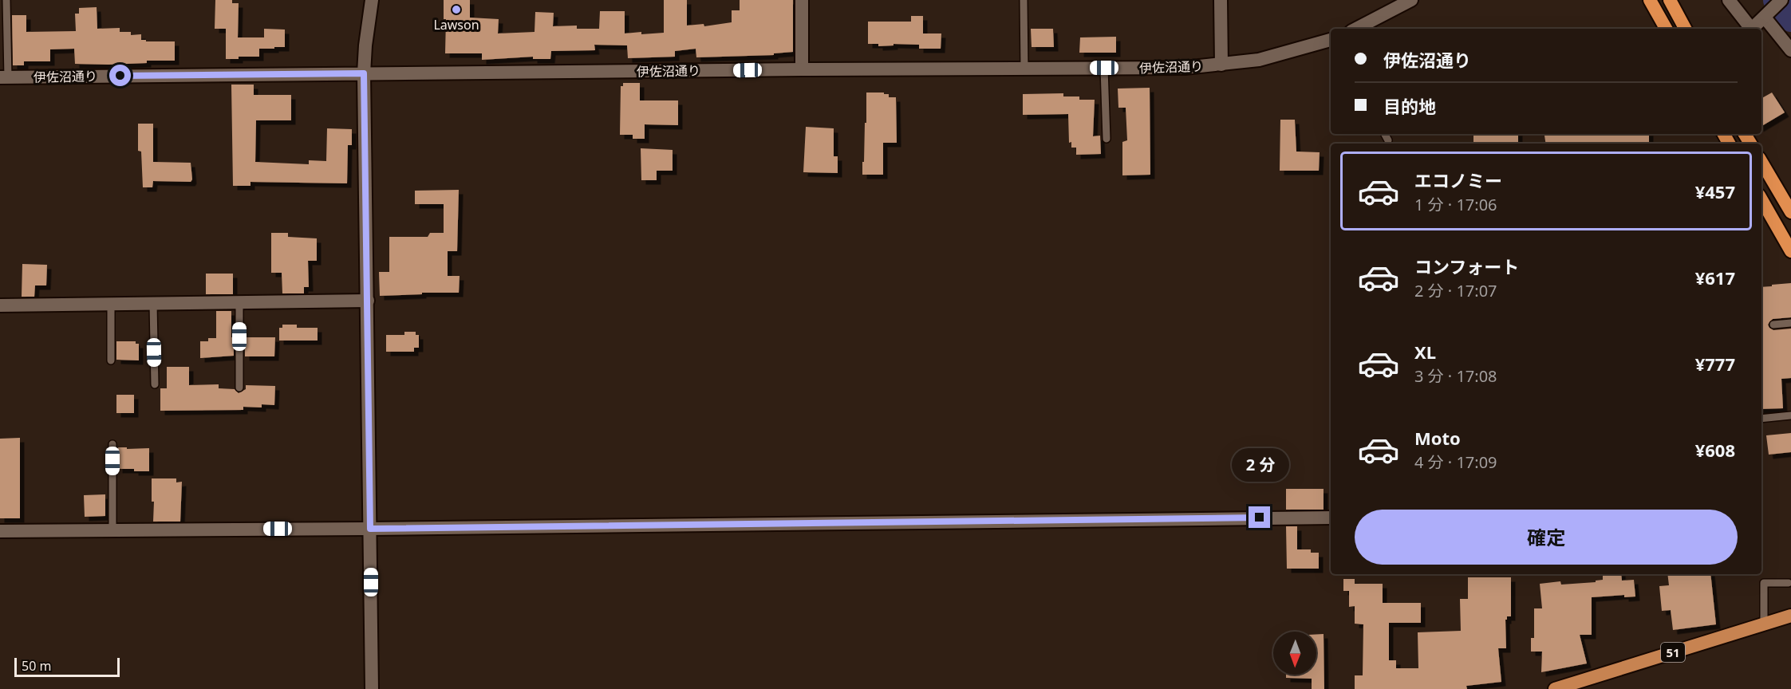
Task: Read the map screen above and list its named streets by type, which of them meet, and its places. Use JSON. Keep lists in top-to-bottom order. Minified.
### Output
{"streets":{"main road":["51"],"street":["伊佐沼通り"]},"places":["Lawson"],"scale_bar":"50 m","north":"bottom","page":{"banner":["伊佐沼通り","目的地"],"list":[{"name":"エコノミー","note":"1 分 · 17:06","value":"¥457"},{"name":"コンフォート","note":"2 分 · 17:07","value":"¥617"},{"name":"XL","note":"3 分 · 17:08","value":"¥777"},{"name":"Moto","note":"4 分 · 17:09","value":"¥608"}],"bubble":"2 分","buttons":"確定","scale":"50 m"}}
